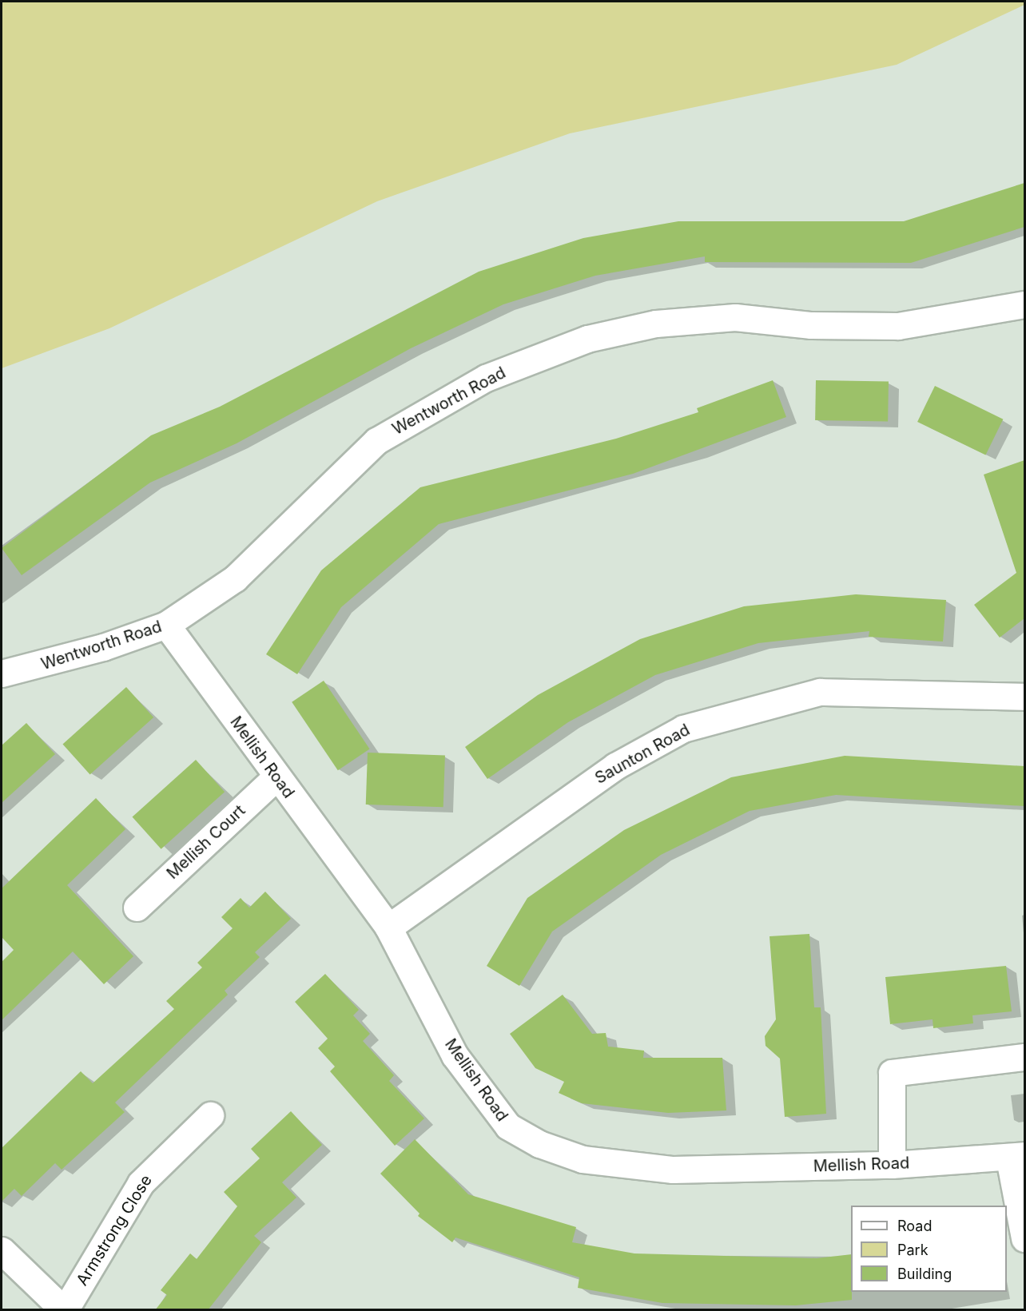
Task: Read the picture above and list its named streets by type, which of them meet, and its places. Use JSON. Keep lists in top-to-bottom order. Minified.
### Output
{"streets":{"street":["Wentworth Road","Saunton Road","Mellish Road","Mellish Court","Armstrong Close"]},"crossings":[["Wentworth Road","Mellish Road"],["Saunton Road","Mellish Road"],["Mellish Road","Mellish Court"]],"legend":["Road","Park","Building"]}
